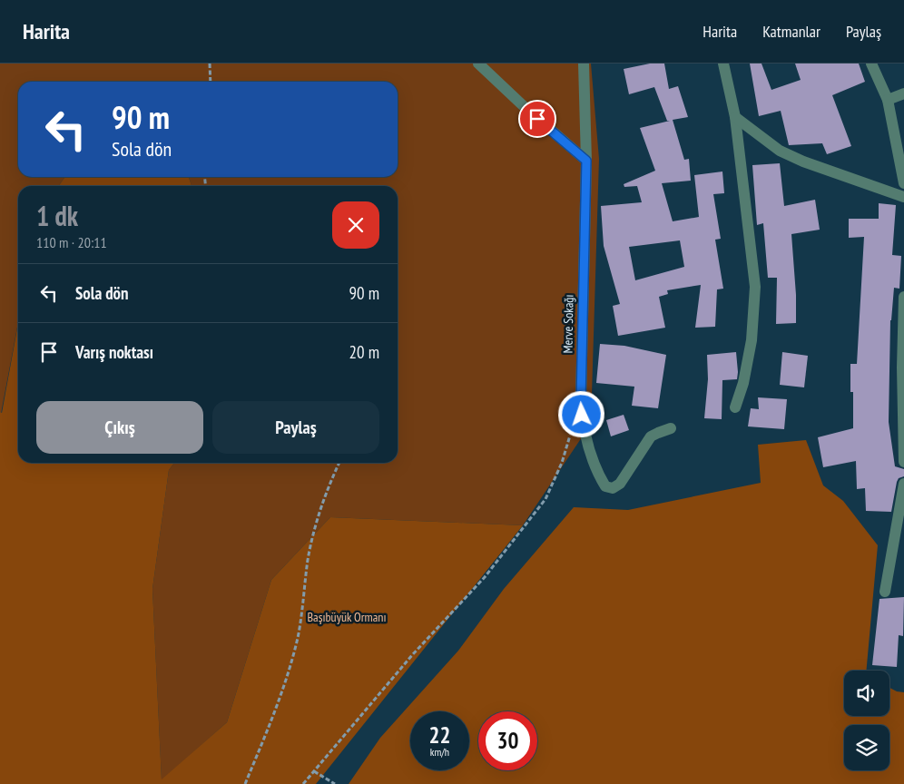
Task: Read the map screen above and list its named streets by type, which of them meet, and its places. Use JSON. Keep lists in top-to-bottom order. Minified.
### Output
{"streets":{"street":["Merve Sokağı"]},"parks":["Başıbüyük Ormanı"],"page":{"header":"Harita","nav":["Harita","Katmanlar","Paylaş"],"turn":["90 m","Sola dön"],"heading":["1 dk","110 m · 20:11"],"list":[{"name":"Sola dön","value":"90 m"},{"name":"Varış noktası","value":"20 m"}],"buttons":["Çıkış","Paylaş"],"speed":"22 km/h","limit":"30"}}
